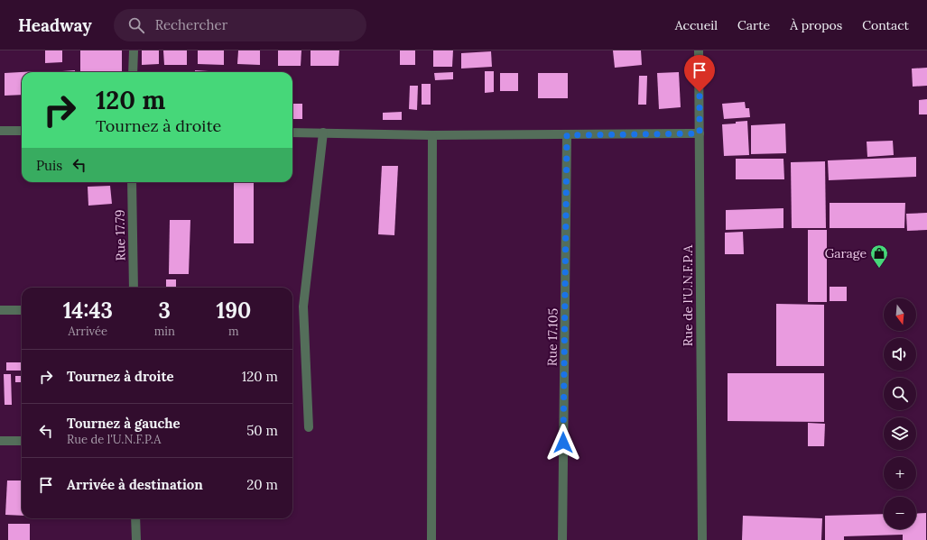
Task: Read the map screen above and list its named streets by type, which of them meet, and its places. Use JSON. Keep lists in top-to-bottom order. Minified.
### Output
{"streets":{"street":["Rue 17.79","Rue de l'U.N.F.P.A","Rue 17.105"]},"places":{"shop":["Garage"]},"north":"bottom","page":{"header":"Headway","search":"Rechercher","nav":["Accueil","Carte","À propos","Contact"],"turn":["120 m","Tournez à droite"],"then":"Puis","eta":["14:43","Arrivée","3","min","190","m"],"map_buttons":["+","−"],"list":[{"name":"Tournez à droite","value":"120 m"},{"name":"Tournez à gauche","note":"Rue de l'U.N.F.P.A","value":"50 m"},{"name":"Arrivée à destination","value":"20 m"}]}}
